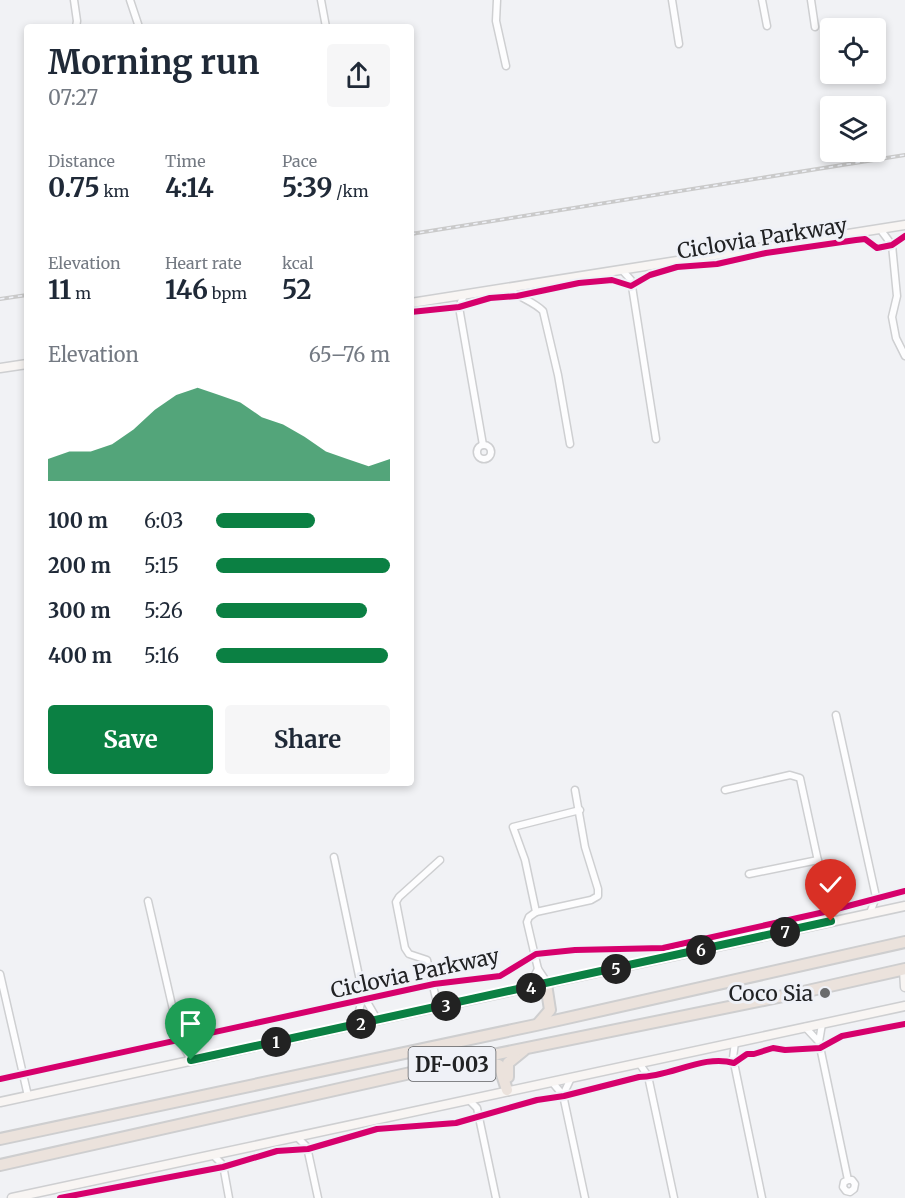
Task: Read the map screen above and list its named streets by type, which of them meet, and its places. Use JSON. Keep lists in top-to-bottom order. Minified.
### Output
{"streets":{"highway":["DF-003"],"cycle path":["Ciclovia Parkway"]},"places":["Coco Sia"],"page":{"heading":["Morning run","07:27"],"stats":[["Distance","0.75 km"],["Time","4:14"],["Pace","5:39 /km"],["Elevation","11 m"],["Heart rate","146 bpm"],["kcal","52"]],"chart":["Elevation","65–76 m"],"list":[{"name":"100 m","note":"6:03"},{"name":"200 m","note":"5:15"},{"name":"300 m","note":"5:26"},{"name":"400 m","note":"5:16"}],"buttons":["Save","Share"],"pins":["7","6","5","4","3","2","1"]}}
